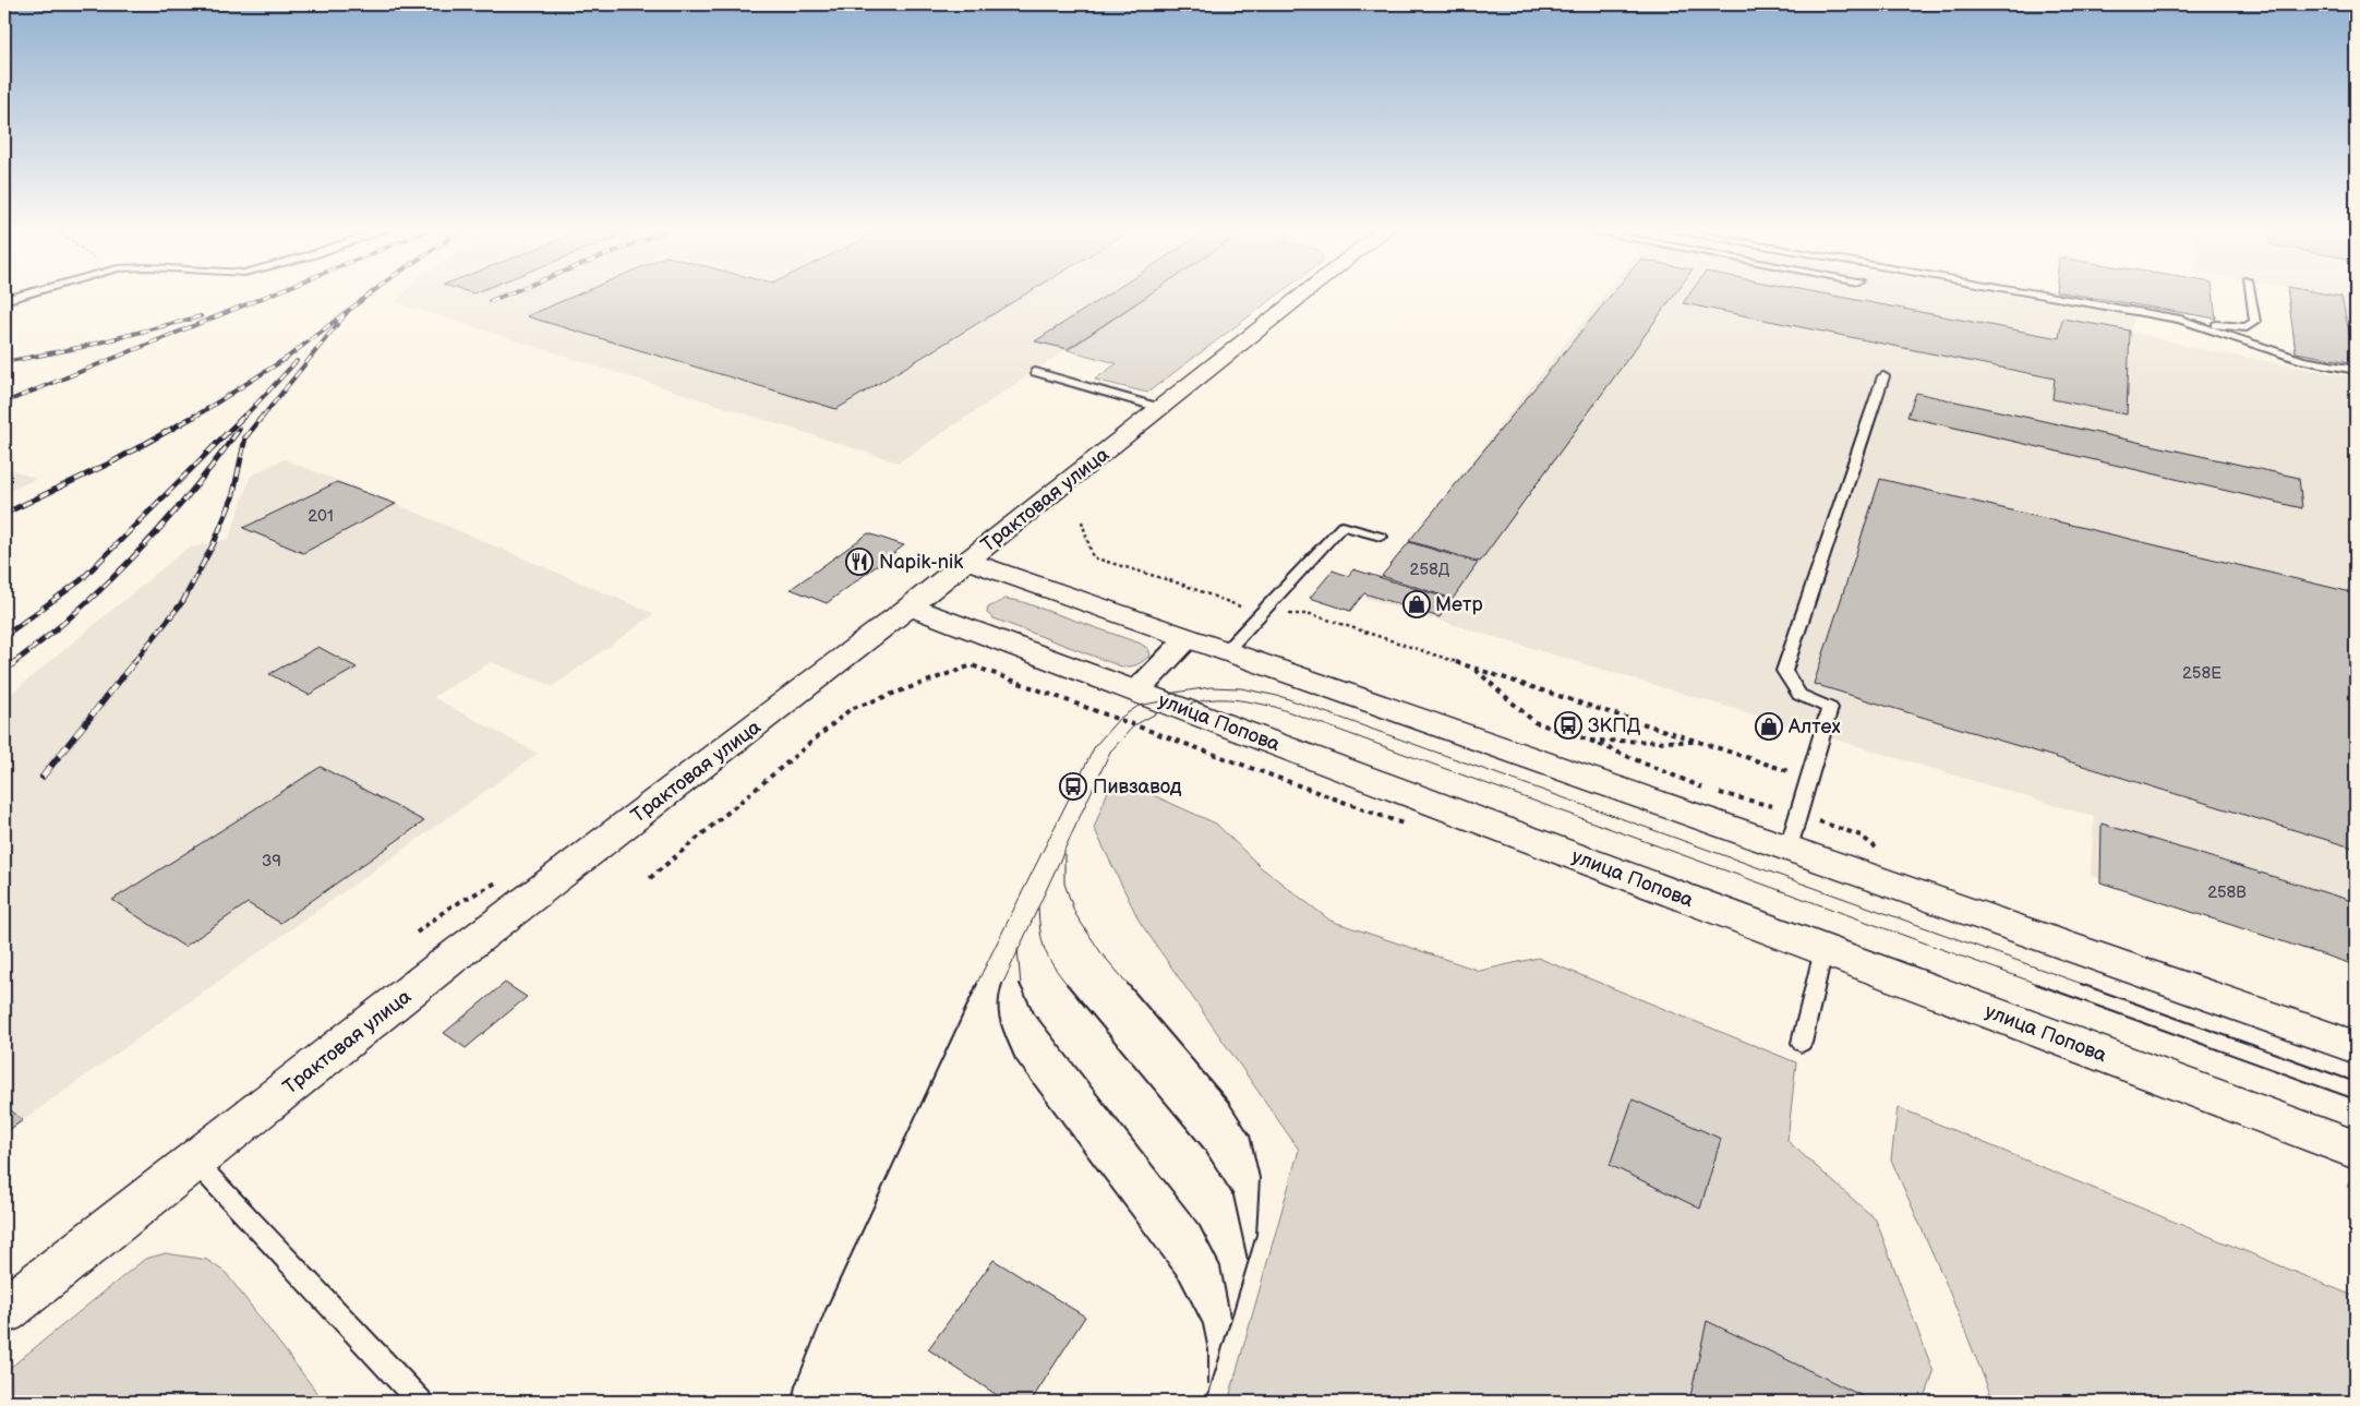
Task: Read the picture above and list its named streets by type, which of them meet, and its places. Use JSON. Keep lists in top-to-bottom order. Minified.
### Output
{"streets":{"main road":["Трактовая улица","улица Попова"]},"crossings":[["Трактовая улица","улица Попова"]],"places":{"restaurant":["Napik-nik"],"shop":["Метр","Алтех"],"bus stop":["ЗКПД","Пивзавод"]},"house_numbers":["201","258Д","258Е","39","258В"]}
